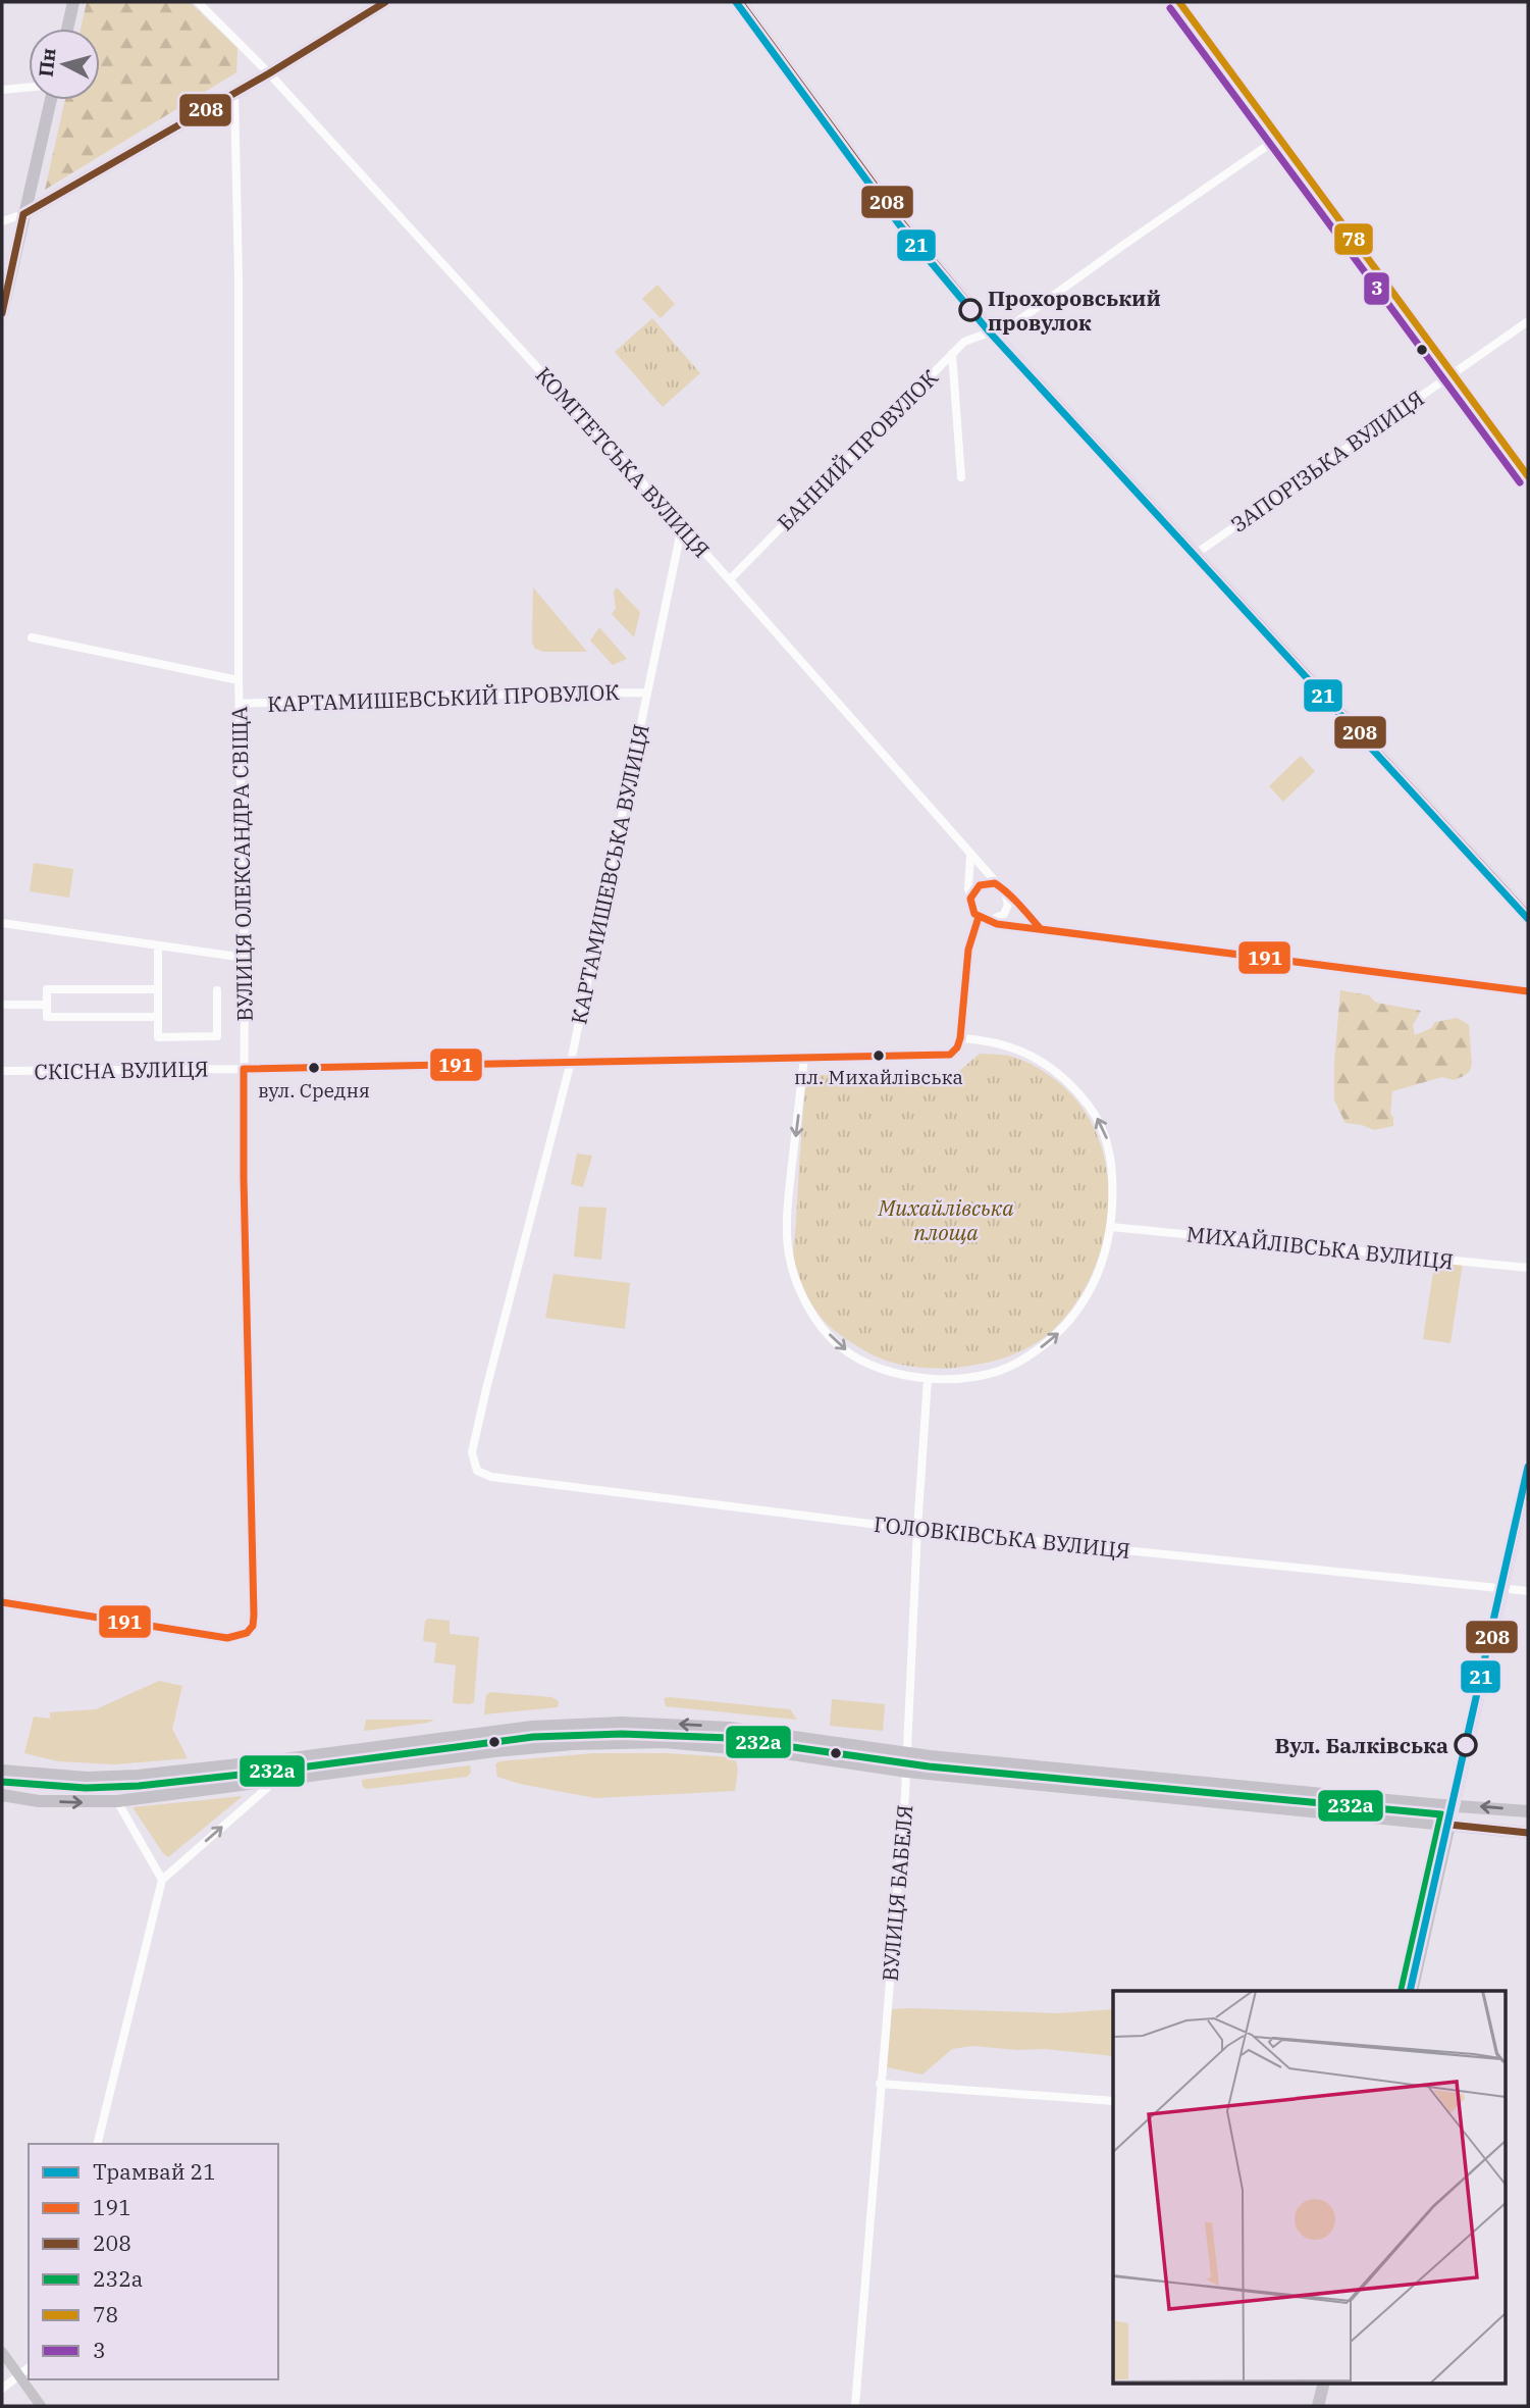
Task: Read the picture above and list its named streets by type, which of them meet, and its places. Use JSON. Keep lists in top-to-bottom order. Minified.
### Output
{"streets":{"street":["БАННИЙ ПРОВУЛОК","ЗАПОРІЗЬКА ВУЛИЦЯ","КОМІТЕТСЬКА ВУЛИЦЯ","КАРТАМИШЕВСЬКИЙ ПРОВУЛОК","ВУЛИЦЯ ОЛЕКСАНДРА СВІЩА","КАРТАМИШЕВСЬКА ВУЛИЦЯ","CКІСНА ВУЛИЦЯ","МИХАЙЛІВСЬКА ВУЛИЦЯ","ГОЛОВКІВСЬКА ВУЛИЦЯ","ВУЛИЦЯ БАБЕЛЯ"]},"crossings":[["БАННИЙ ПРОВУЛОК","КОМІТЕТСЬКА ВУЛИЦЯ"],["КОМІТЕТСЬКА ВУЛИЦЯ","КАРТАМИШЕВСЬКА ВУЛИЦЯ"],["КАРТАМИШЕВСЬКИЙ ПРОВУЛОК","ВУЛИЦЯ ОЛЕКСАНДРА СВІЩА"],["КАРТАМИШЕВСЬКИЙ ПРОВУЛОК","КАРТАМИШЕВСЬКА ВУЛИЦЯ"],["ВУЛИЦЯ ОЛЕКСАНДРА СВІЩА","CКІСНА ВУЛИЦЯ"],["КАРТАМИШЕВСЬКА ВУЛИЦЯ","CКІСНА ВУЛИЦЯ"],["КАРТАМИШЕВСЬКА ВУЛИЦЯ","ГОЛОВКІВСЬКА ВУЛИЦЯ"],["ГОЛОВКІВСЬКА ВУЛИЦЯ","ВУЛИЦЯ БАБЕЛЯ"]],"parks":["Михайлівська площа"],"places":["Прохоровський провулок","пл. Михайлiвська","вул. Средня","Вул. Балківська"],"lines":["tram line 21","transit line 208","transit line 78","transit line 3","transit line 191","transit line 232а"],"legend":["Трамвай 21","191","208","232а","78","3"],"north":"left"}
